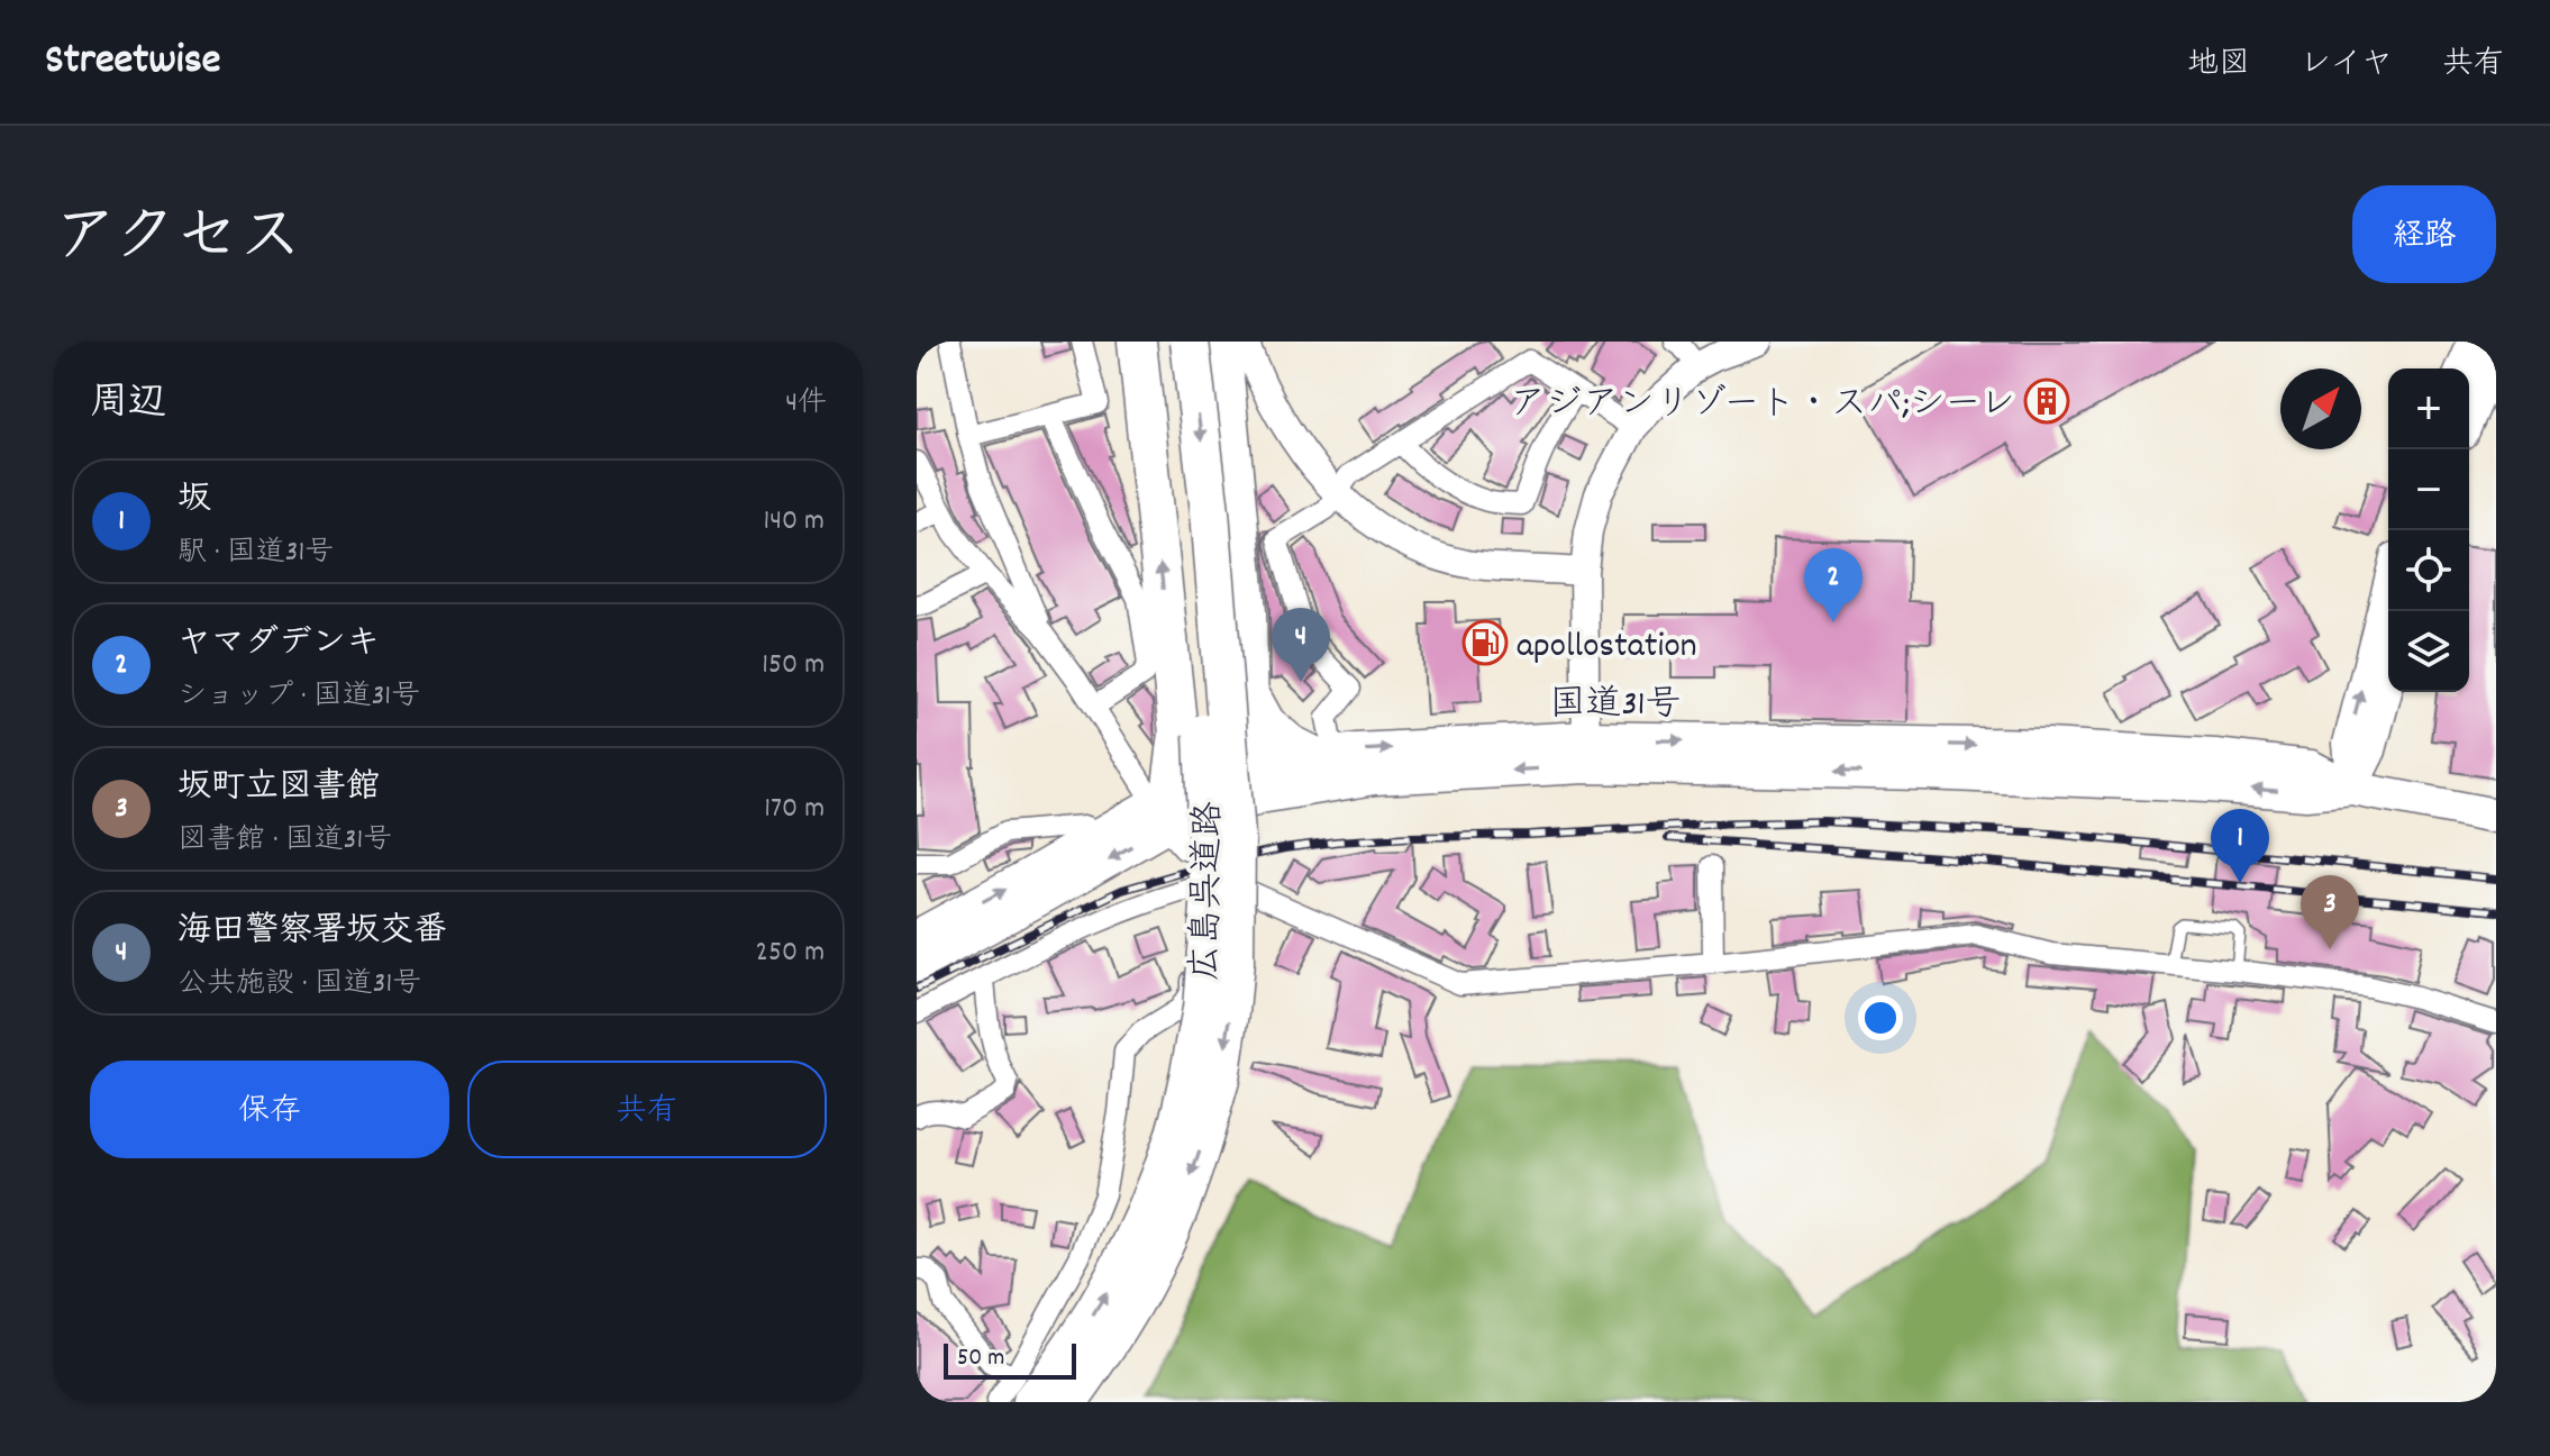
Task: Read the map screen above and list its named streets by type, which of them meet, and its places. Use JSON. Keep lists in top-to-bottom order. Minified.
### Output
{"streets":{"highway":["国道31号","広島呉道路"]},"places":{"building":["アジアンリゾート・スパ;シーレ"],"fuel station":["apollostation"]},"scale_bar":"50 m","north":"top right","page":{"header":"Streetwise","nav":["地図","レイヤ","共有"],"title":"アクセス","buttons":["経路",["保存","共有"]],"heading":["周辺","4件"],"map_buttons":["+","−"],"list":[{"mark":"1","name":"坂","note":"駅 · 国道31号","value":"140 m"},{"mark":"2","name":"ヤマダデンキ","note":"ショップ · 国道31号","value":"150 m"},{"mark":"3","name":"坂町立図書館","note":"図書館 · 国道31号","value":"170 m"},{"mark":"4","name":"海田警察署坂交番","note":"公共施設 · 国道31号","value":"250 m"}],"pins":["2","4","1","3"],"scale":"50 m"}}
